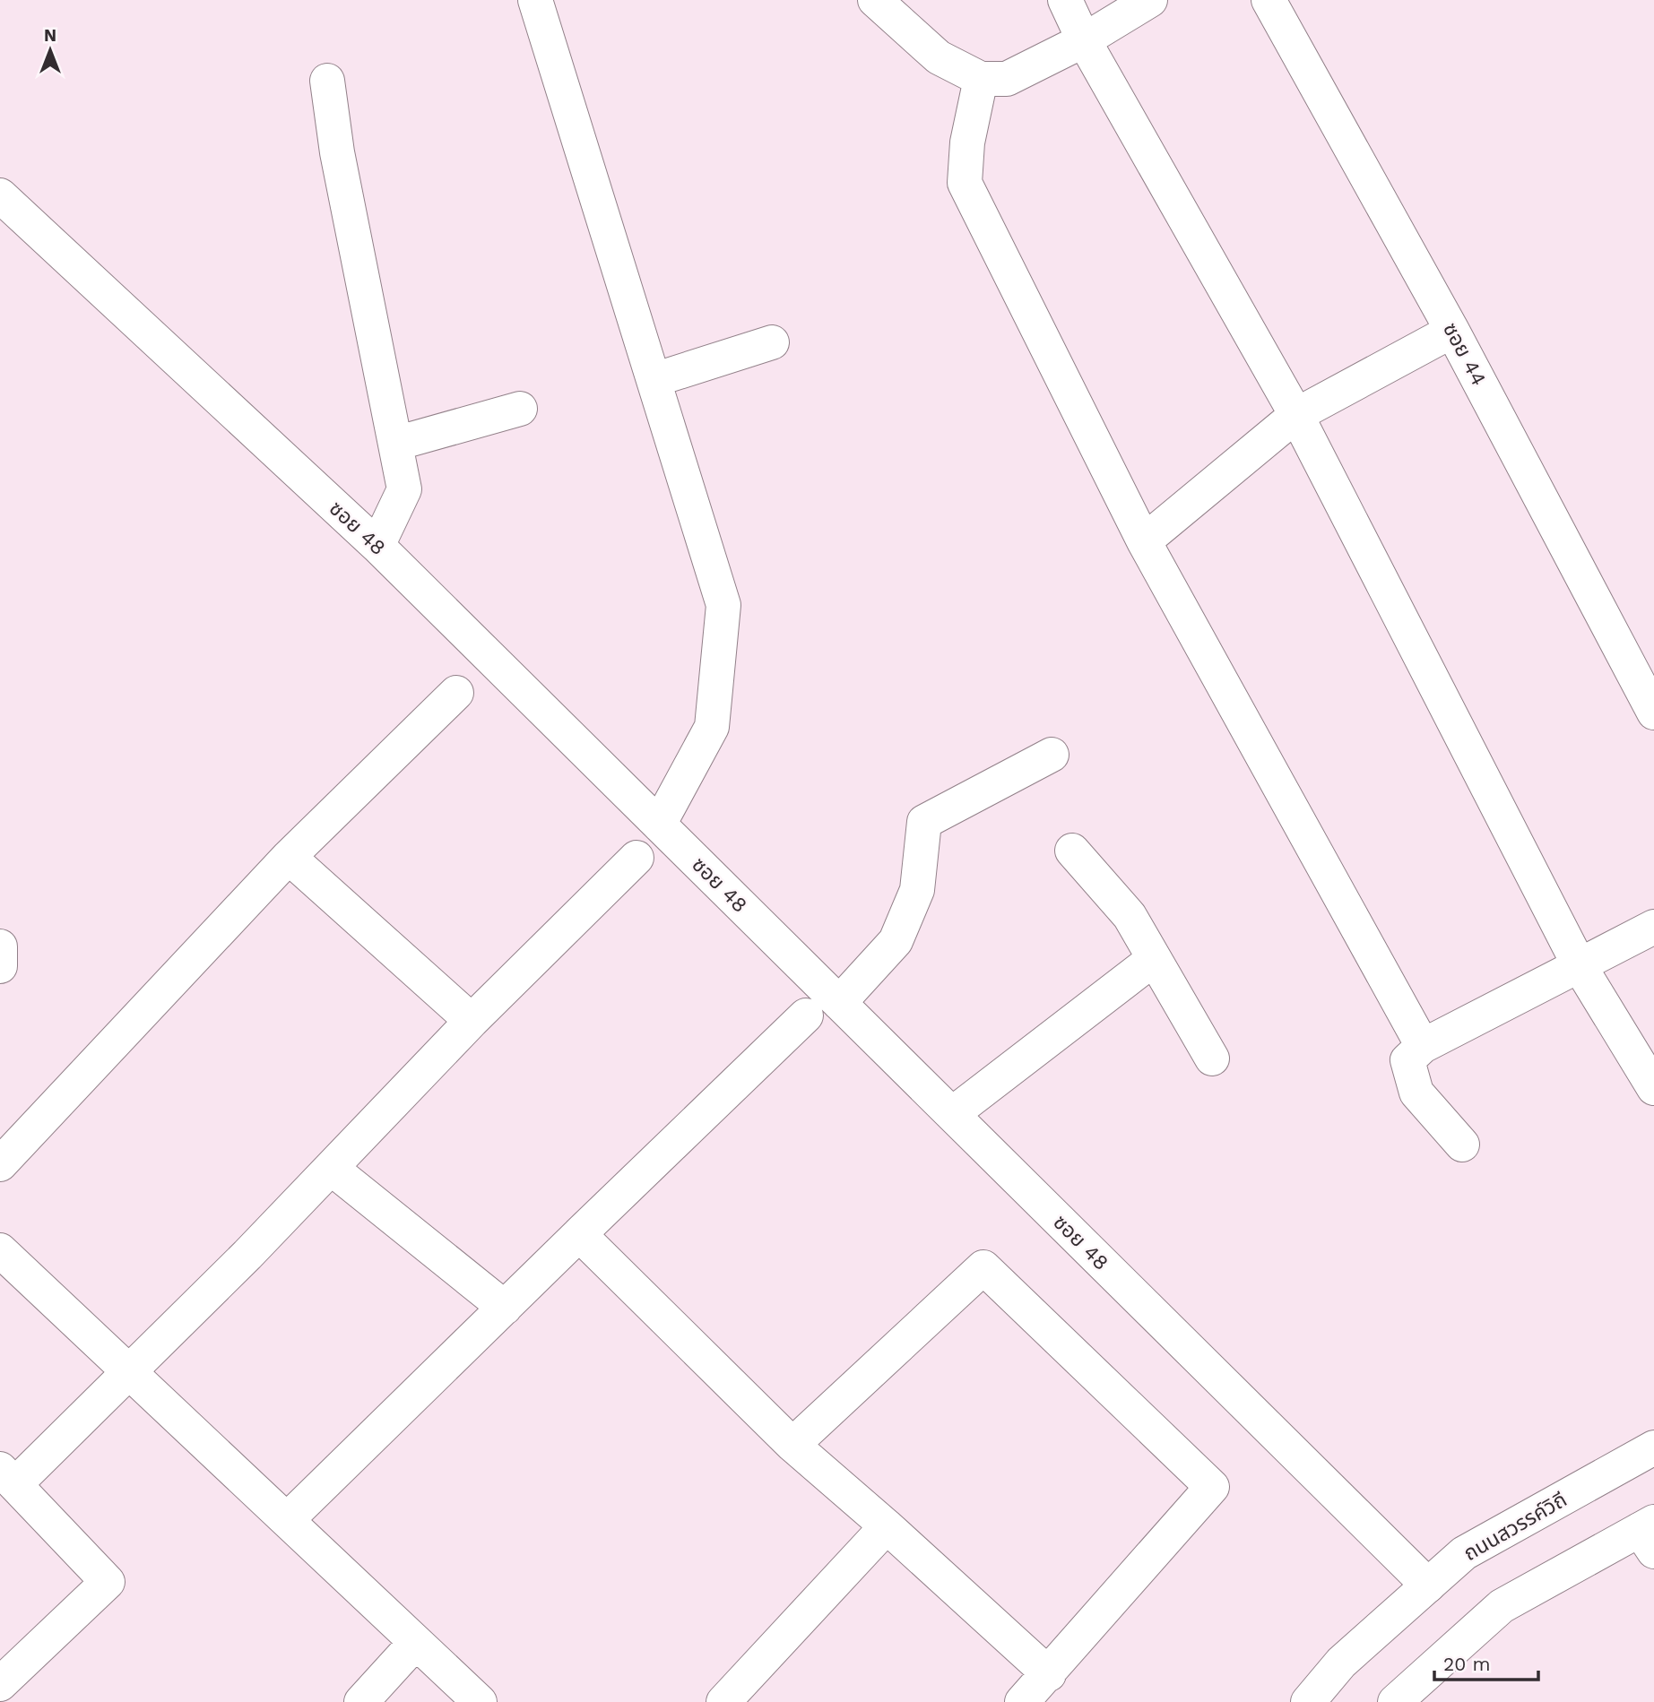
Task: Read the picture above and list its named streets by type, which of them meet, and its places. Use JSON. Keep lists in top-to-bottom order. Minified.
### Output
{"streets":{"street":["ซอย 44","ซอย 48","ถนนสวรรค์วิถี"]},"crossings":[["ซอย 48","ถนนสวรรค์วิถี"]],"scale_bar":"20 m","north":"top"}
